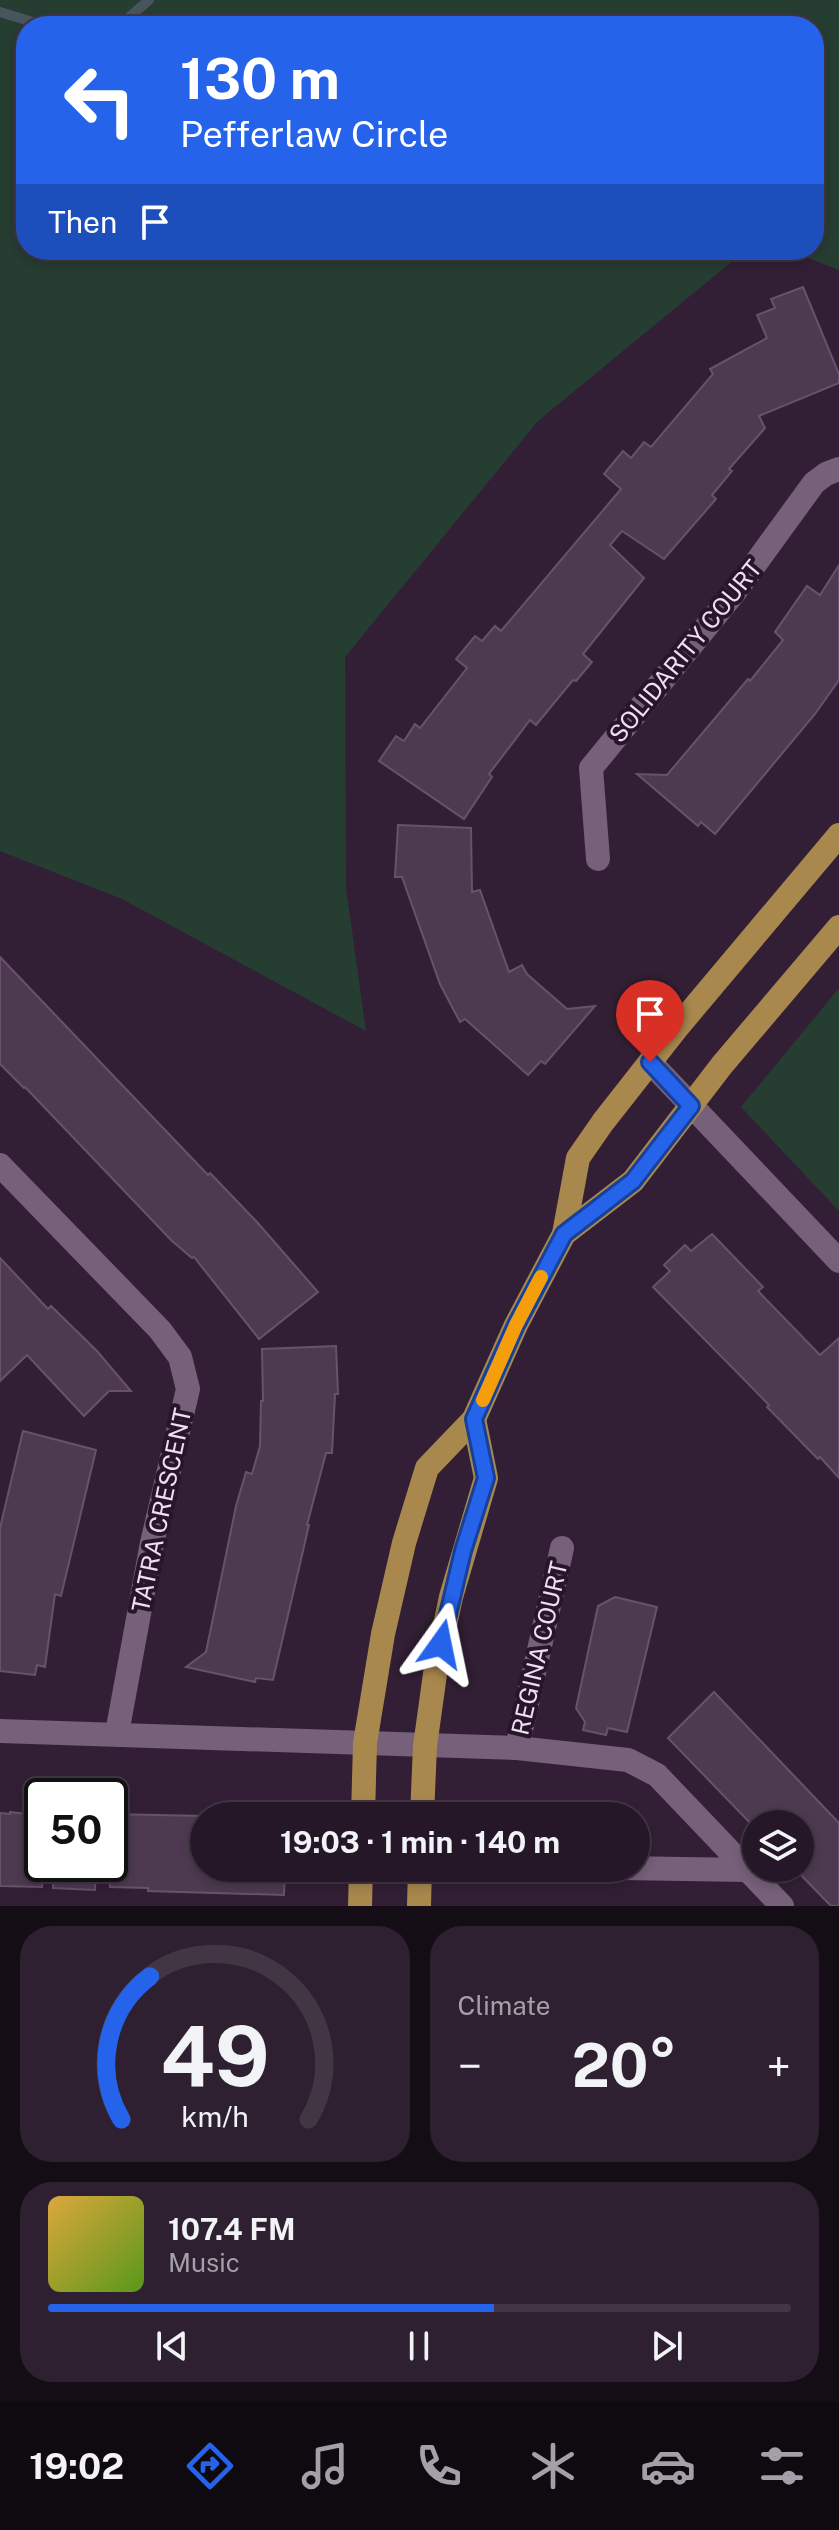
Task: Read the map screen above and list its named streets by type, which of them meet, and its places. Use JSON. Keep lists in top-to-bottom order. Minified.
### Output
{"streets":{"street":["SOLIDARITY COURT","TATRA CRESCENT","REGINA COURT"]},"page":{"turn":["130 m","Pefferlaw Circle"],"then":"Then","limit":"50","trip":"19:03 · 1 min · 140 m","tile":"Climate","heat":["−","20°","+"],"song":["107.4 FM","Music"],"tabs":"19:02","gauge":["49","km/h"]}}
